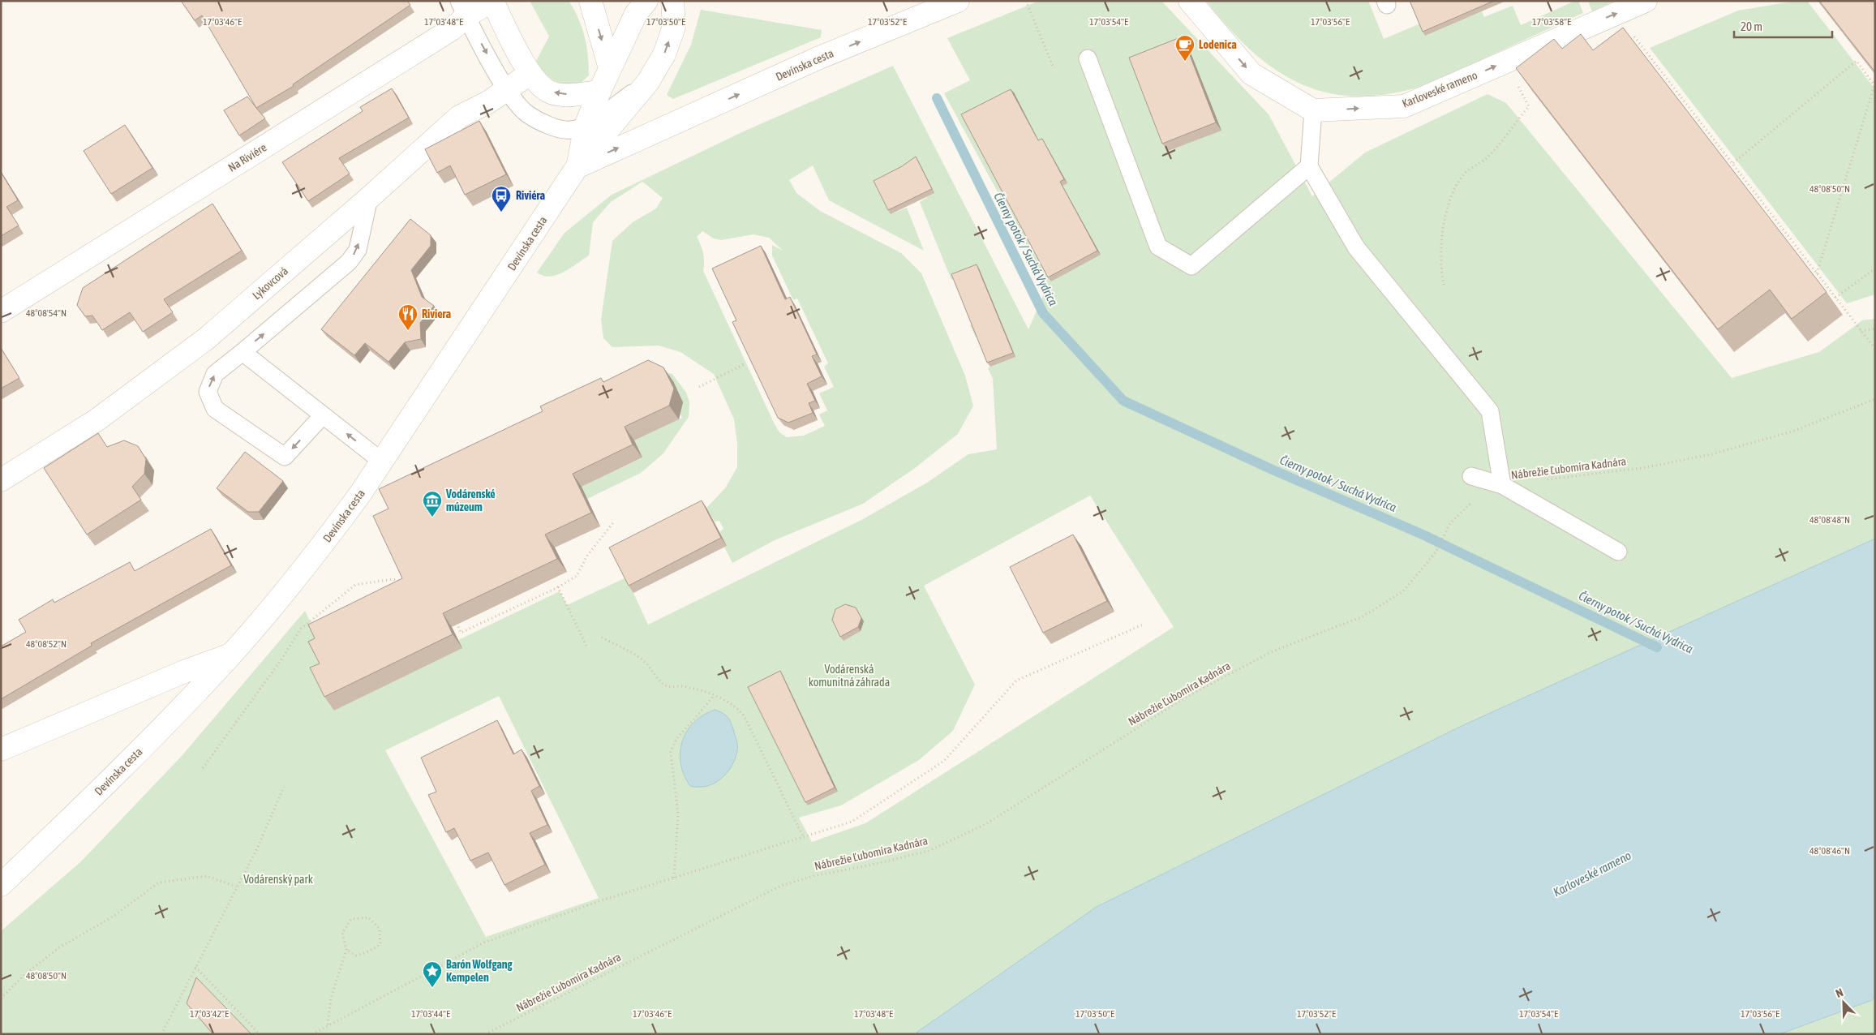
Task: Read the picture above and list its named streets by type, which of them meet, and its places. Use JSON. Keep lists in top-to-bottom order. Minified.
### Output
{"streets":{"street":["Devínska cesta","Karloveské rameno","Na Riviére","Lykovcová"],"path":["Nábrežie Ľubomíra Kadnára"]},"one_way":["Karloveské rameno"],"water":["Čierny potok / Suchá Vydrica","Karloveské rameno"],"parks":["Vodárenská komunitná záhrada","Vodárenský park"],"places":{"cafe":["Lodenica"],"bus stop":["Riviéra"],"restaurant":["Riviera"],"museum":["Vodárenské múzeum"],"place":["Barón Wolfgang Kempelen"]},"scale_bar":"20 m","north":"top left","coordinates":["17°03'46\"E","17°03'48\"E","17°03'50\"E","17°03'52\"E","17°03'54\"E","17°03'56\"E","17°03'58\"E","48°08'50\"N","48°08'54\"N","48°08'48\"N","48°08'52\"N","48°08'46\"N","17°03'42\"E","17°03'44\"E"]}
